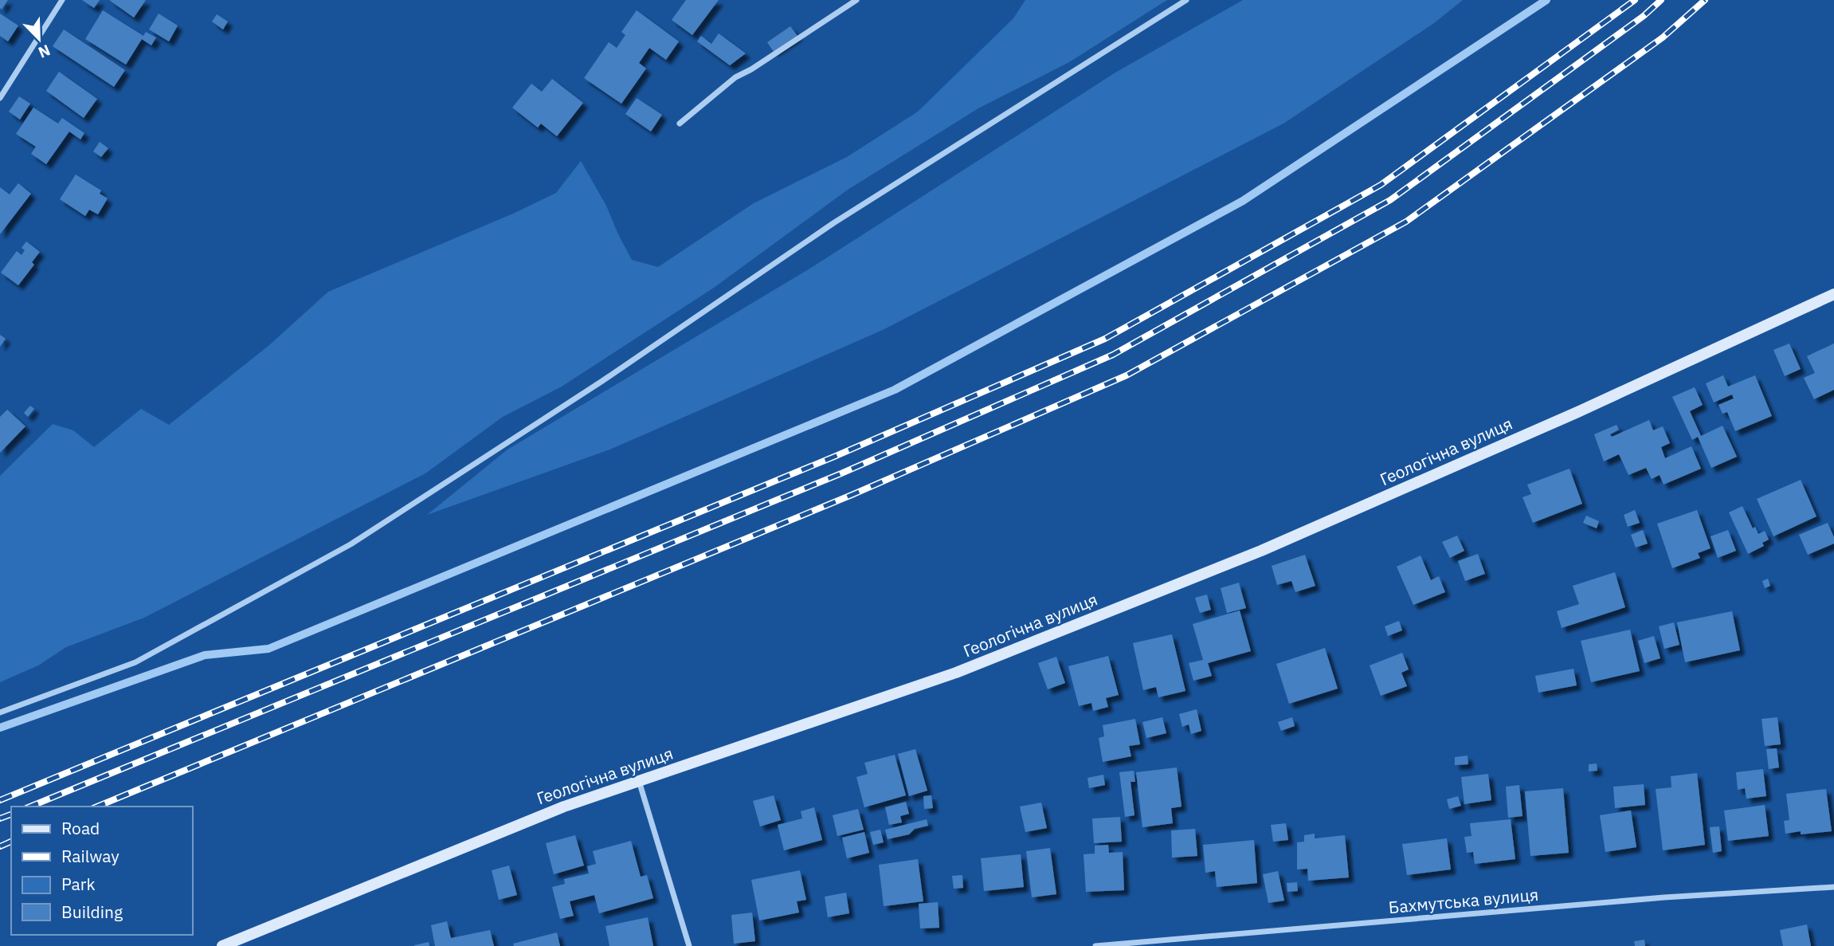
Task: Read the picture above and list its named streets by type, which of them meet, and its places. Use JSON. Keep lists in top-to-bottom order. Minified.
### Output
{"streets":{"street":["Геологічна вулиця","Бахмутська вулиця"]},"legend":["Road","Railway","Park","Building"],"north":"bottom right"}
